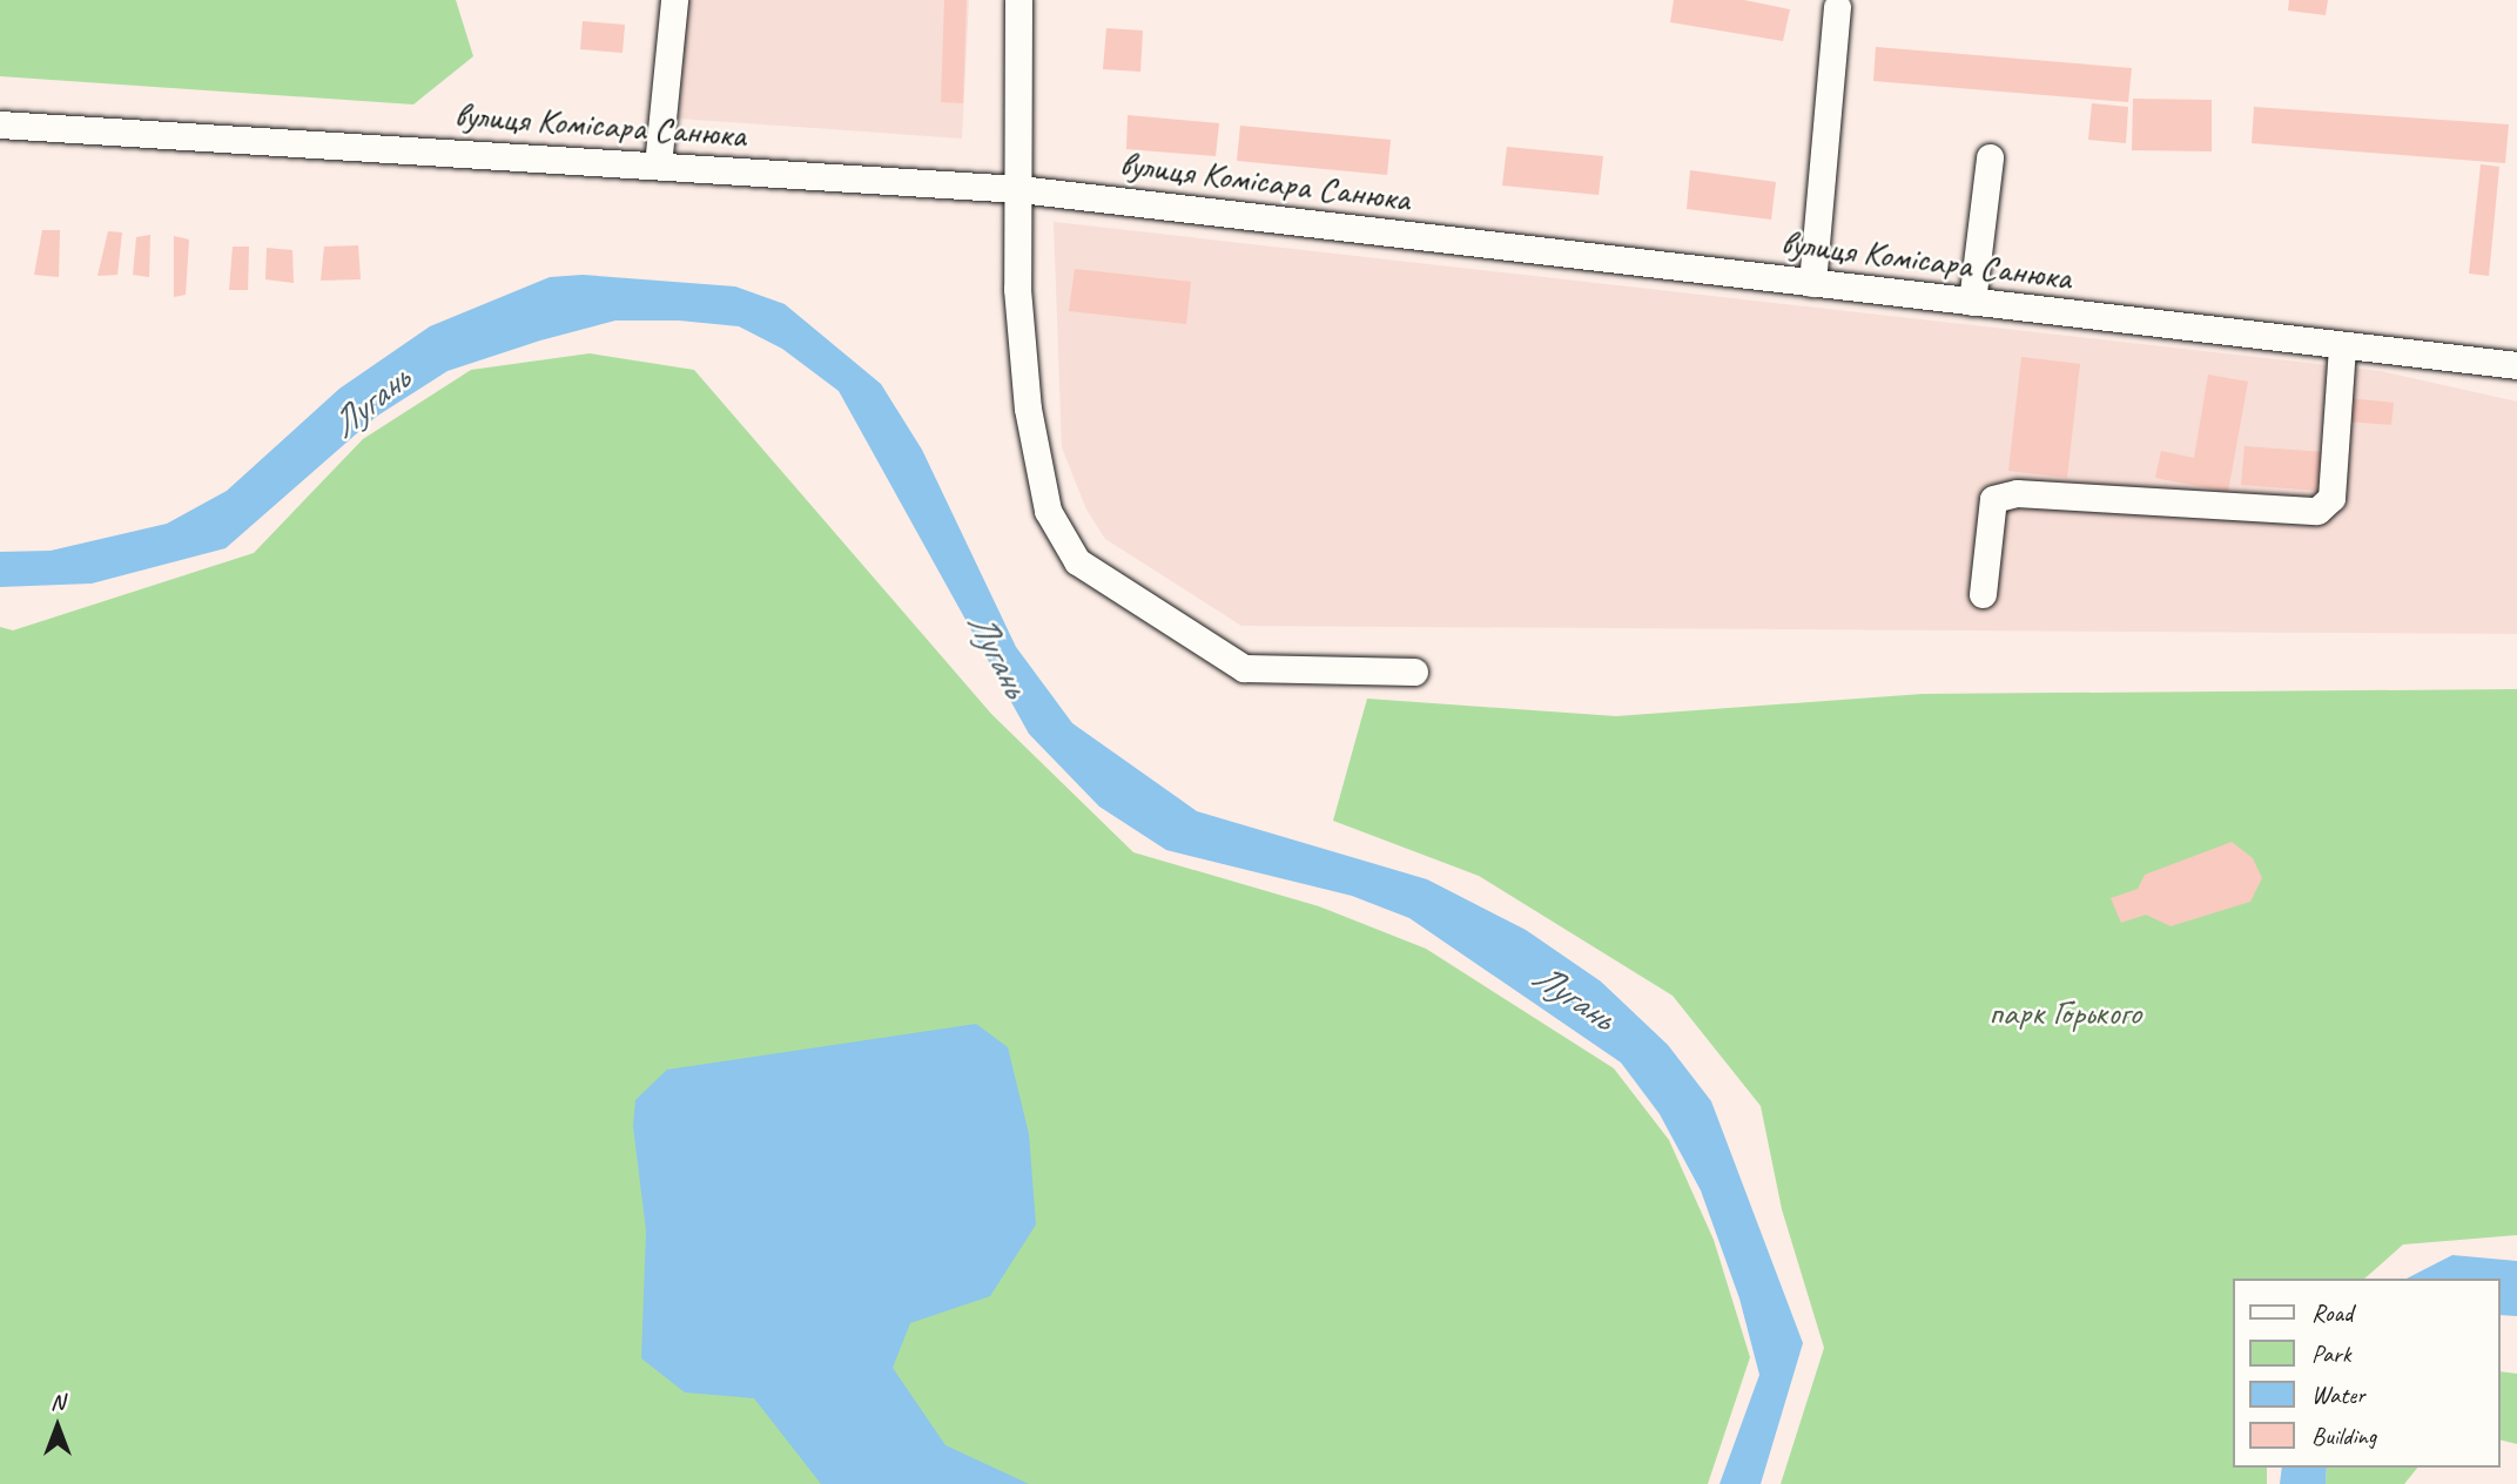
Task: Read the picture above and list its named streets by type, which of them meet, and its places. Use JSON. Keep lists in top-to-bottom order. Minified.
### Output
{"streets":{"street":["вулиця Комісара Санюка"]},"water":["Лугань"],"parks":["парк Горького"],"legend":["Road","Park","Water","Building"],"north":"top"}
